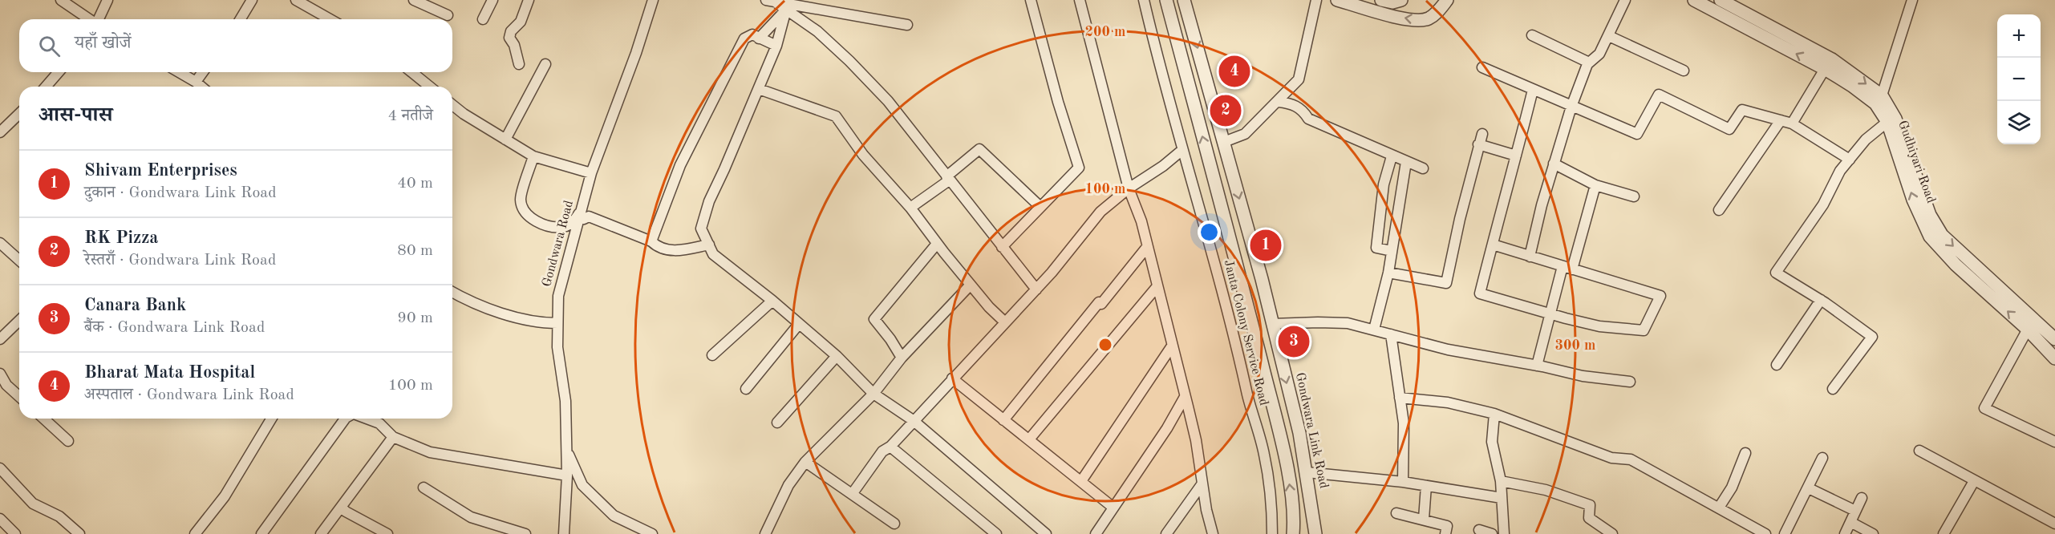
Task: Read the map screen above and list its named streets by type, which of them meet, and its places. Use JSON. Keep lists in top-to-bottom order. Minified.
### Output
{"streets":{"street":["Gudhiyari Road","Gondwara Road","Janta Colony Service Road","Gondwara Link Road"]},"page":{"map_buttons":["+","−"],"search":"यहाँ खोजें","pins":["4","2","1","3"],"heading":["आस-पास","4 नतीजे"],"list":[{"mark":"1","name":"Shivam Enterprises","note":"दुकान · Gondwara Link Road","value":"40 m"},{"mark":"2","name":"RK Pizza","note":"रेस्तराँ · Gondwara Link Road","value":"80 m"},{"mark":"3","name":"Canara Bank","note":"बैंक · Gondwara Link Road","value":"90 m"},{"mark":"4","name":"Bharat Mata Hospital","note":"अस्पताल · Gondwara Link Road","value":"100 m"}]},"rings":["200 m","100 m","300 m"]}
